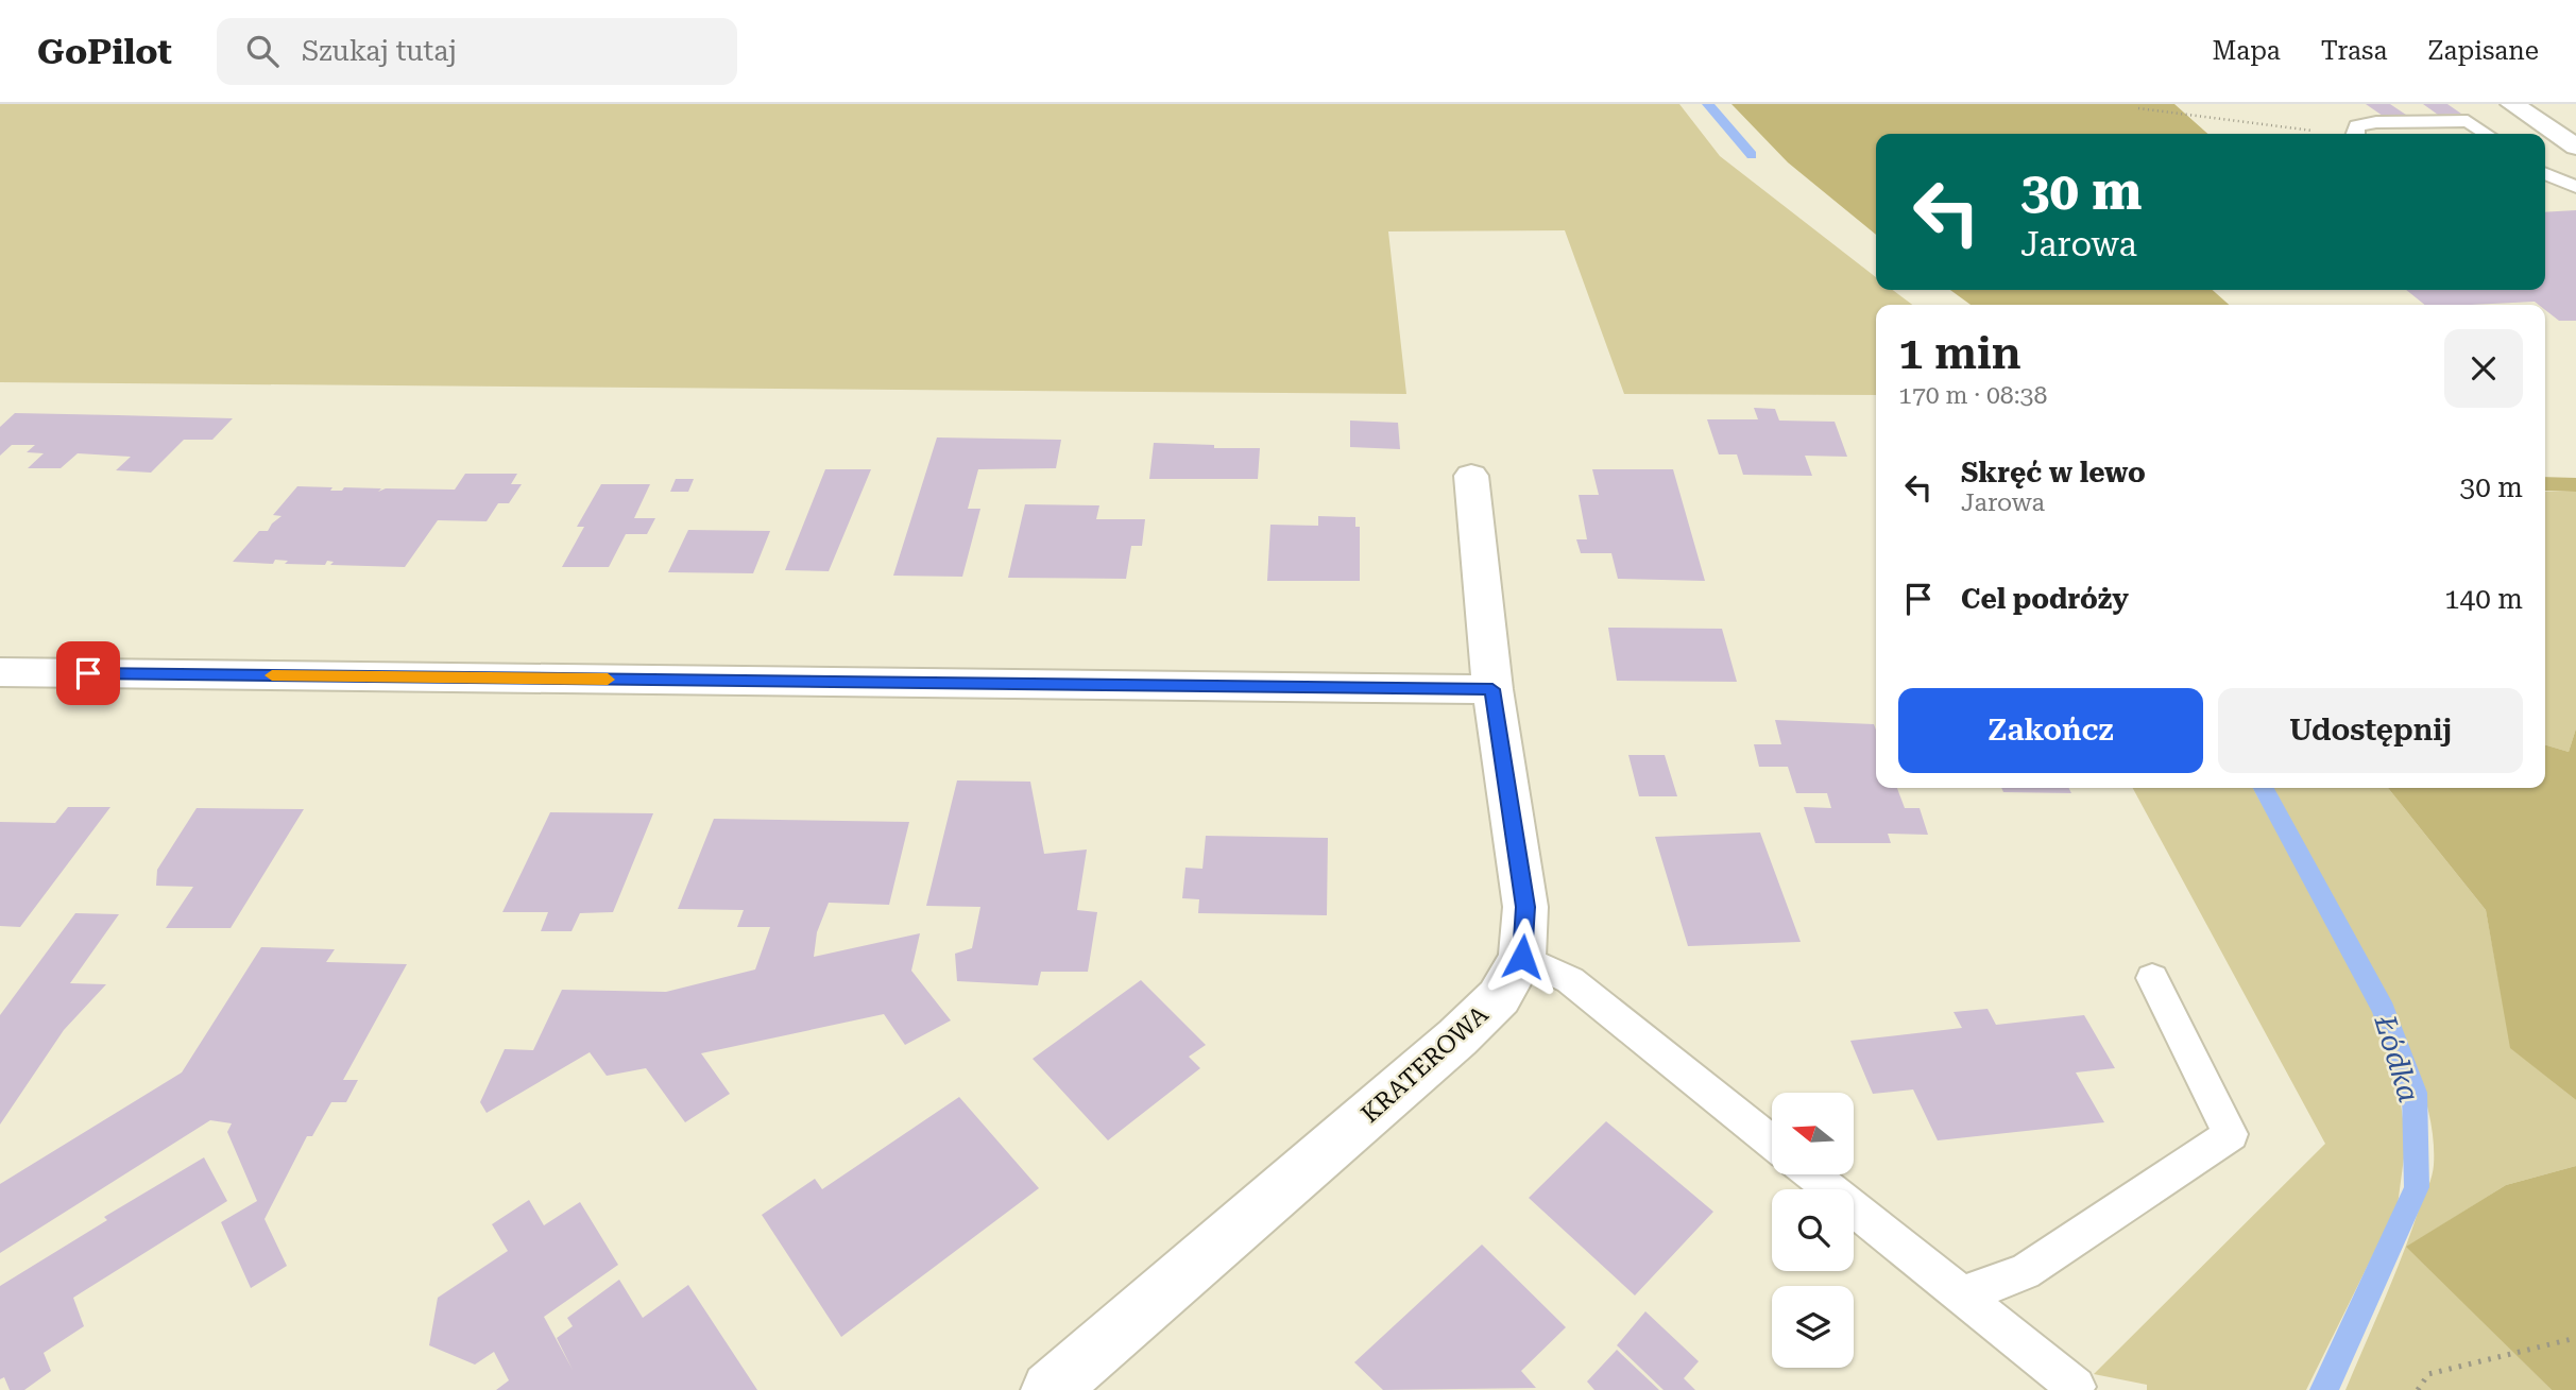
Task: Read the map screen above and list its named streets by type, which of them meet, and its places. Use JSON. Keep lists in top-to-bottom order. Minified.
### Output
{"streets":{"street":["KRATEROWA"]},"water":["Łódka"],"north":"left","page":{"header":"GoPilot","search":"Szukaj tutaj","nav":["Mapa","Trasa","Zapisane"],"turn":["30 m","Jarowa"],"heading":["1 min","170 m · 08:38"],"list":[{"name":"Skręć w lewo","note":"Jarowa","value":"30 m"},{"name":"Cel podróży","value":"140 m"}],"buttons":["Zakończ","Udostępnij"]}}
